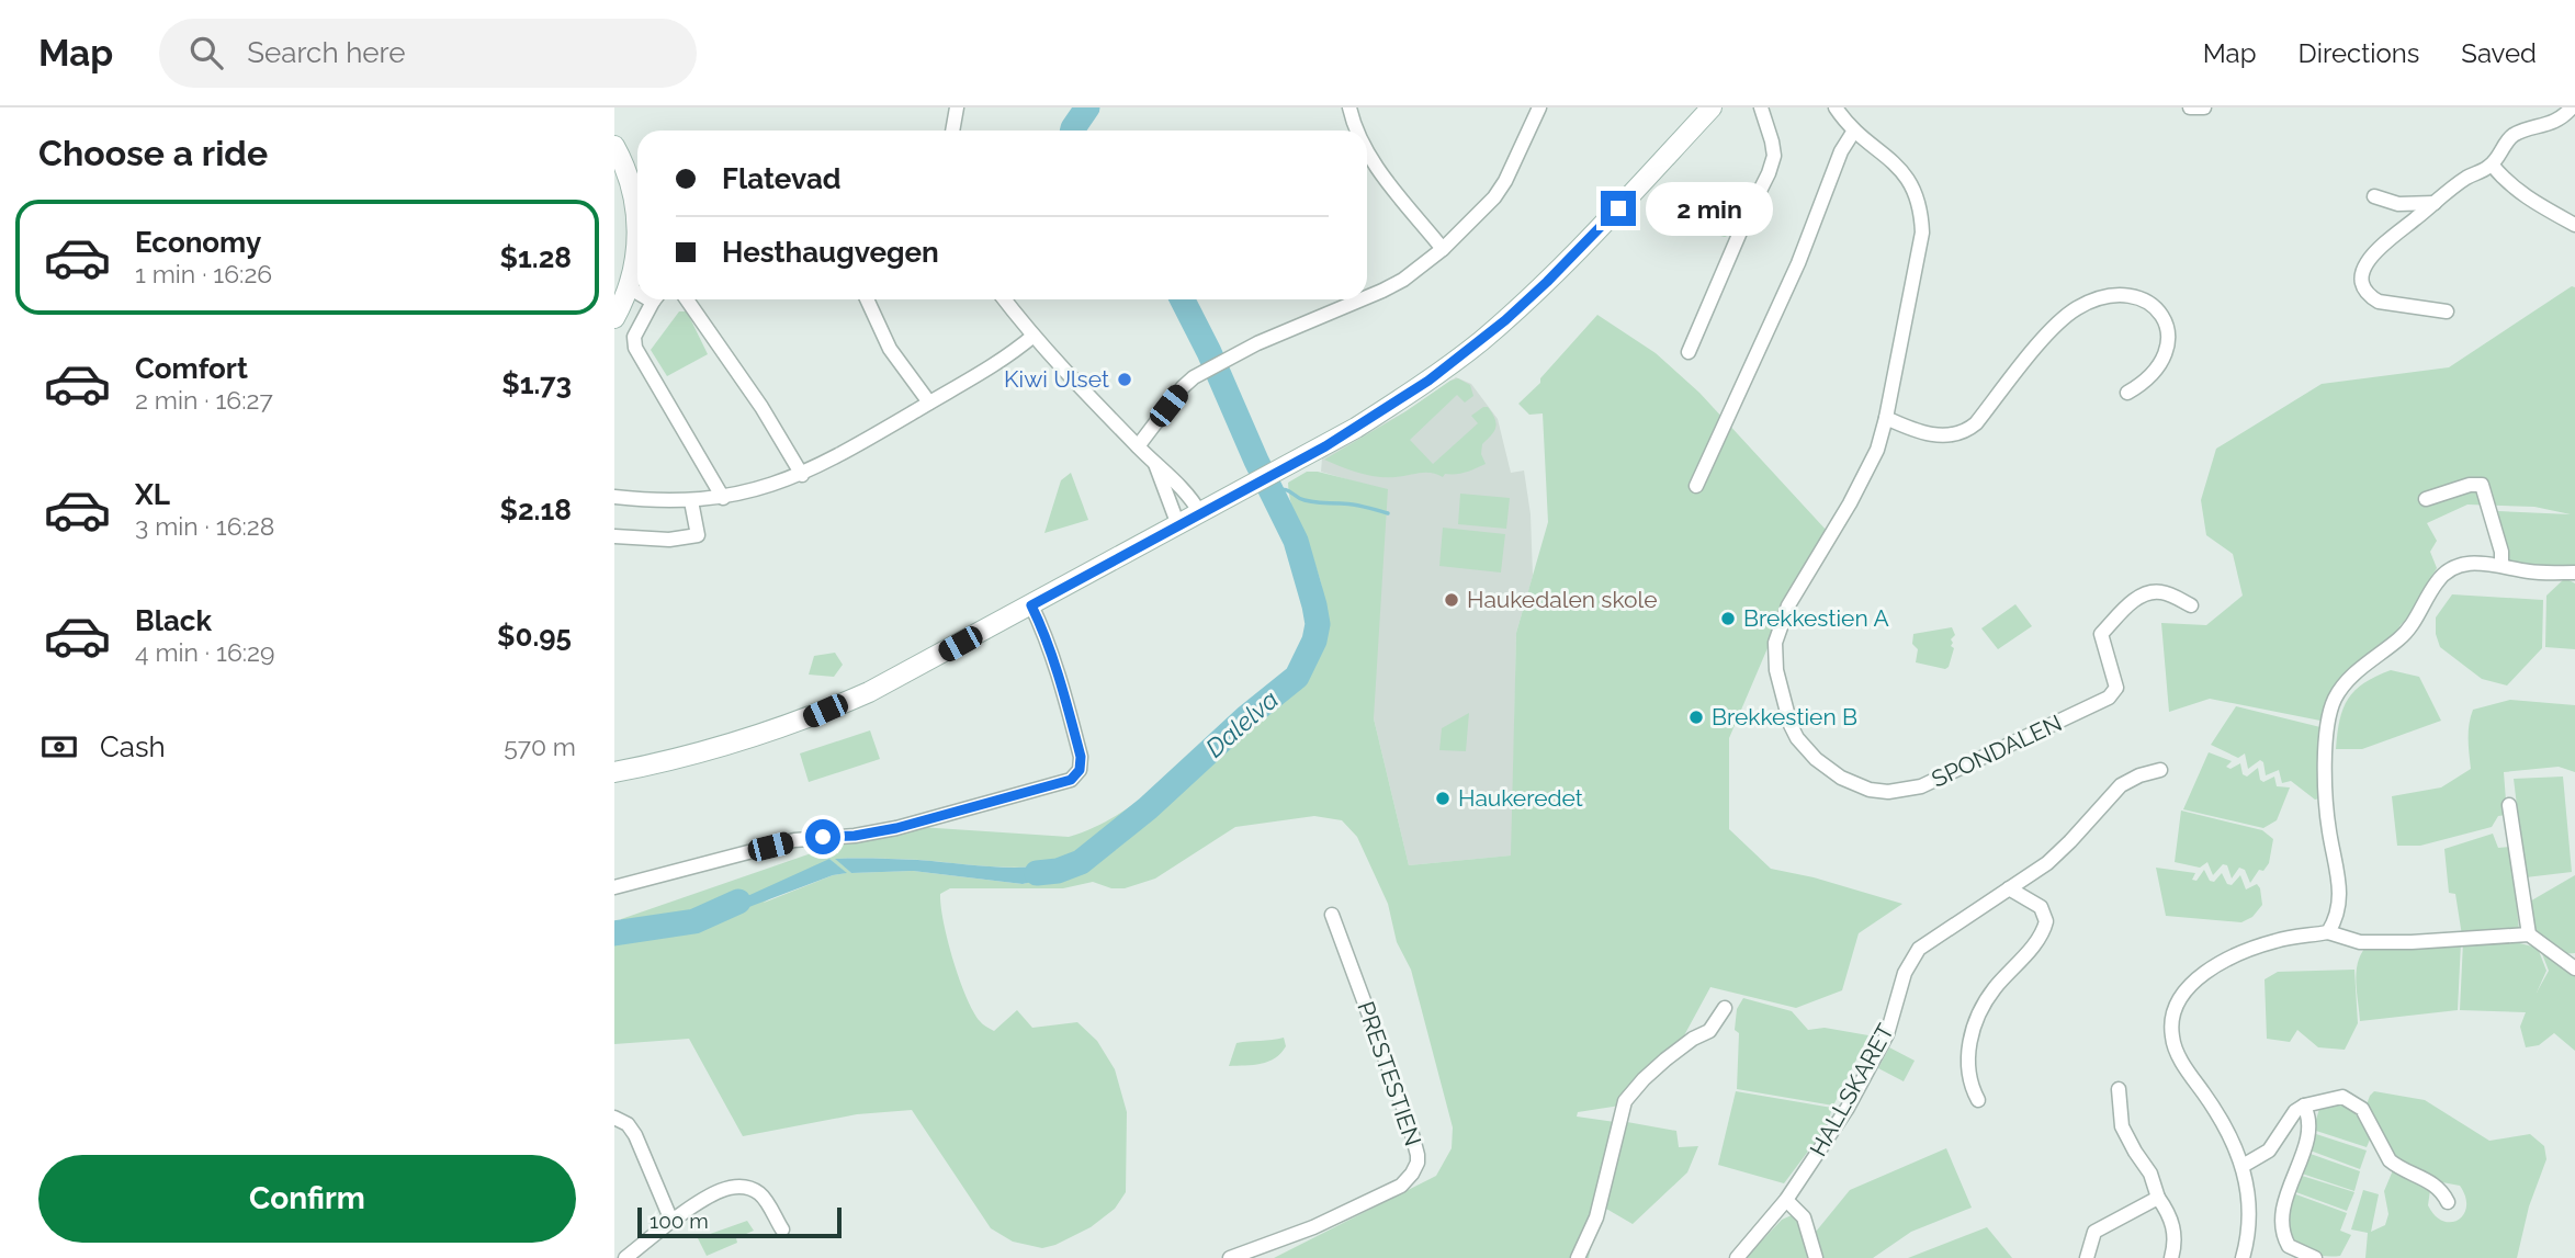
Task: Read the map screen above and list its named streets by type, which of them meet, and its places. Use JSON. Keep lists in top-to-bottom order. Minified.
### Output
{"streets":{"street":["SPONDALEN","PRESTESTIEN","HALLSKARET"]},"water":["Dalelva"],"places":["Kiwi Ulset","Haukedalen skole","Brekkestien A","Brekkestien B","Haukeredet"],"scale_bar":"100 m","page":{"header":"Map","search":"Search here","nav":["Map","Directions","Saved"],"heading":"Choose a ride","banner":["Flatevad","Hesthaugvegen"],"bubble":"2 min","list":[{"name":"Economy","note":"1 min · 16:26","value":"$1.28"},{"name":"Comfort","note":"2 min · 16:27","value":"$1.73"},{"name":"XL","note":"3 min · 16:28","value":"$2.18"},{"name":"Black","note":"4 min · 16:29","value":"$0.95"}],"pay":["Cash","570 m"],"buttons":"Confirm","scale":"100 m"}}
